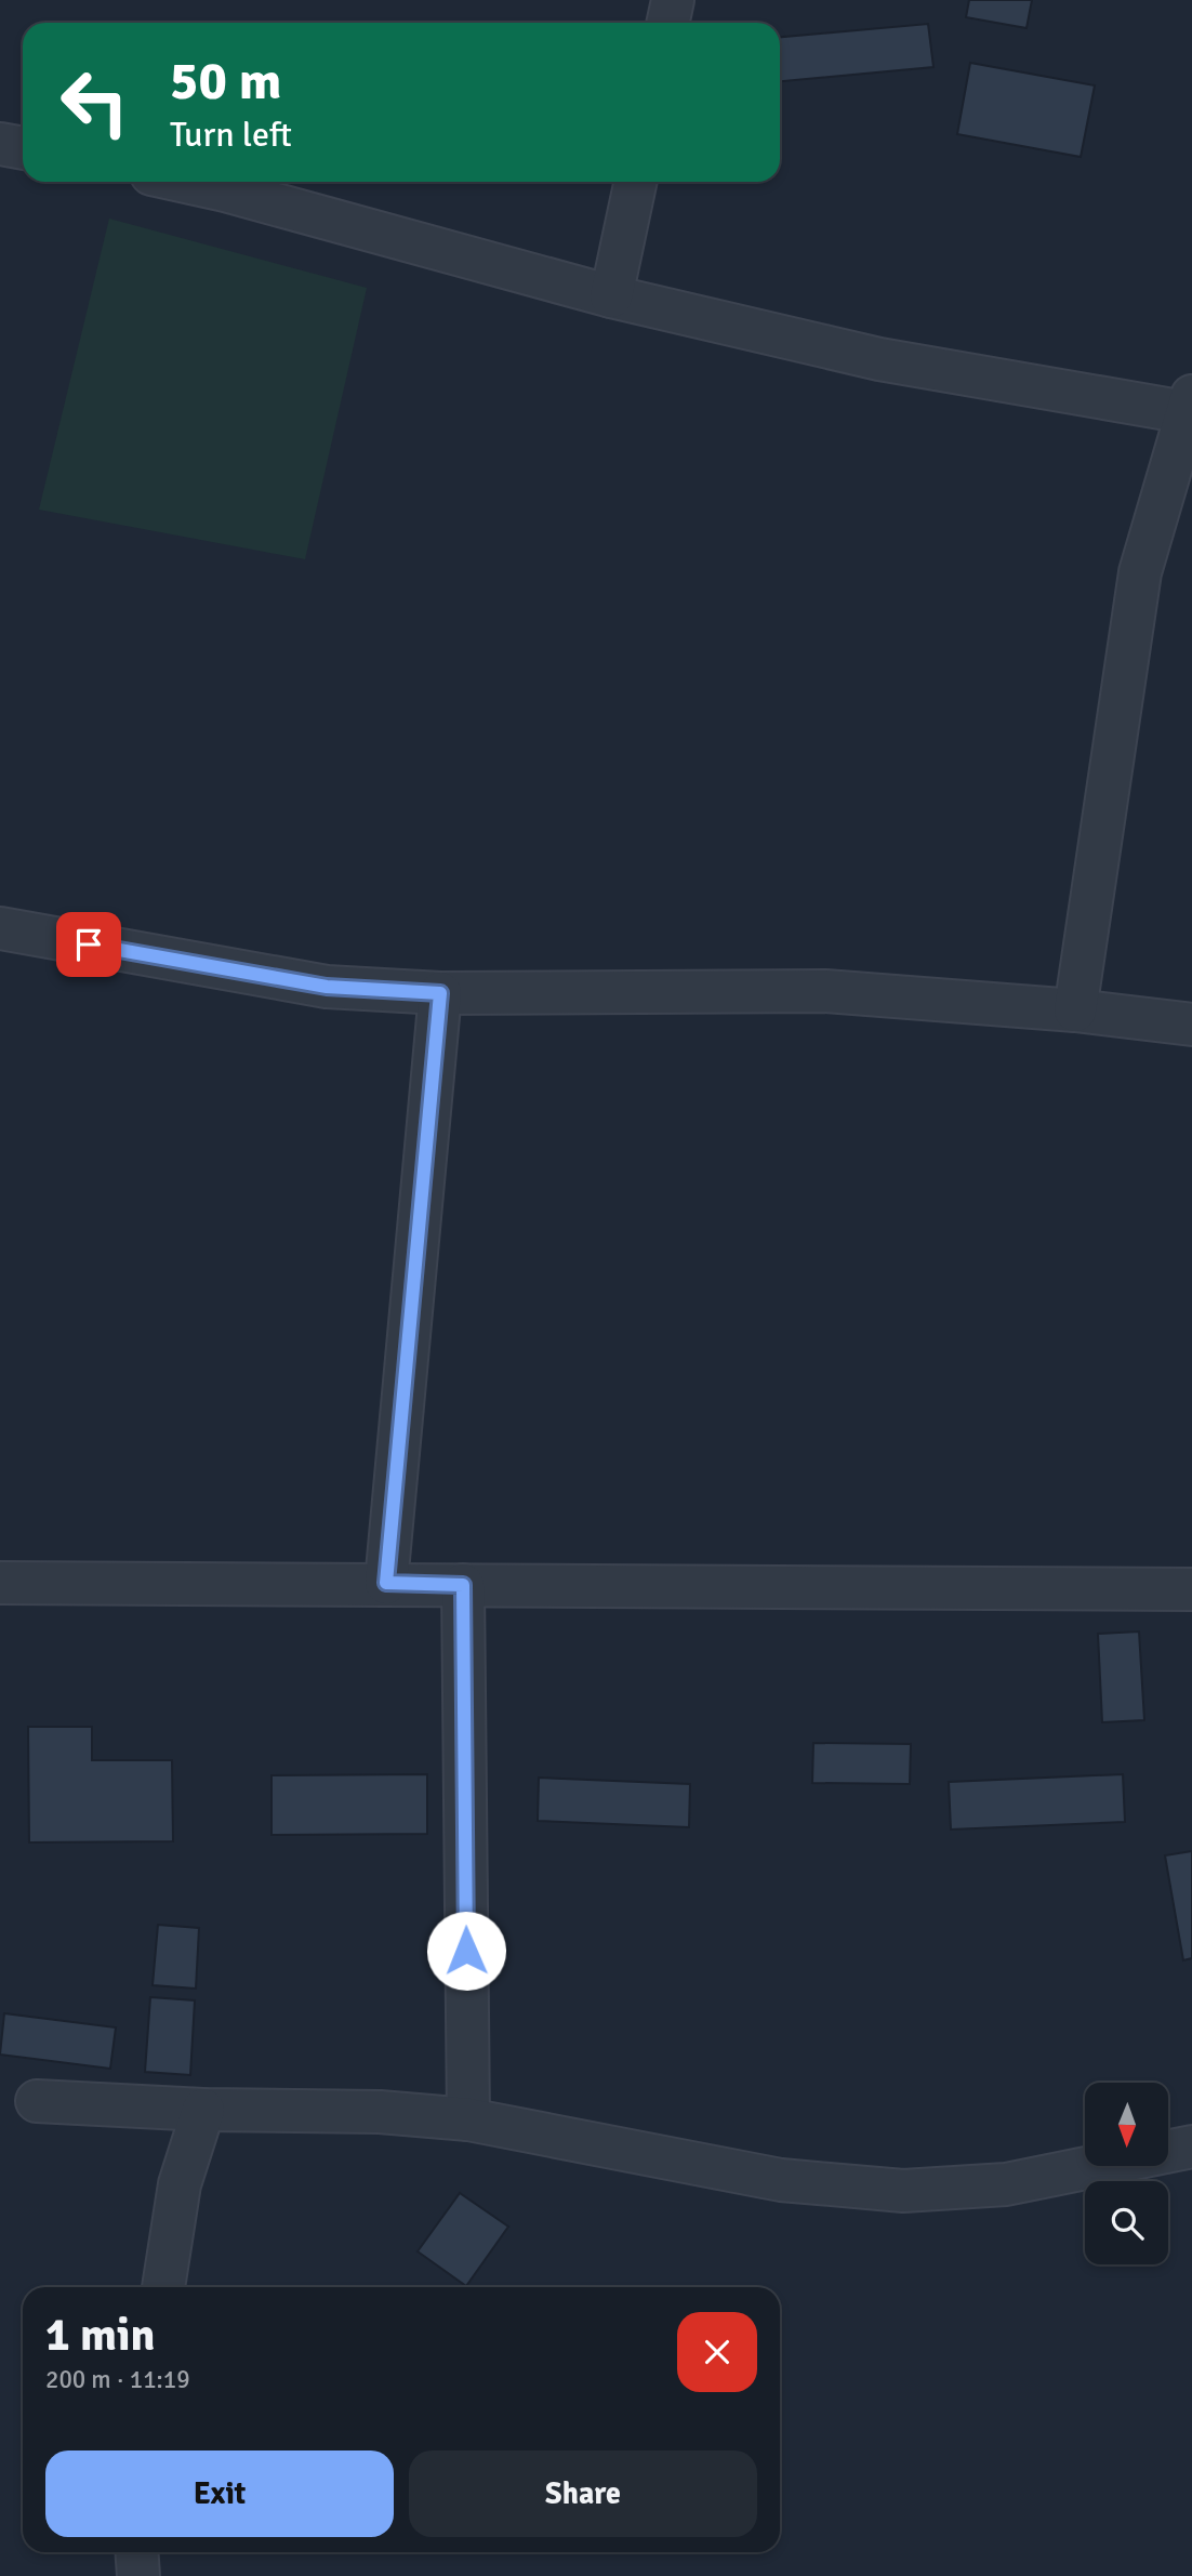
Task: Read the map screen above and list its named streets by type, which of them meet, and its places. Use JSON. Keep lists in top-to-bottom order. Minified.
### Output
{"north":"bottom","page":{"turn":["50 m","Turn left"],"heading":["1 min","200 m · 11:19"],"buttons":["Exit","Share"]}}
